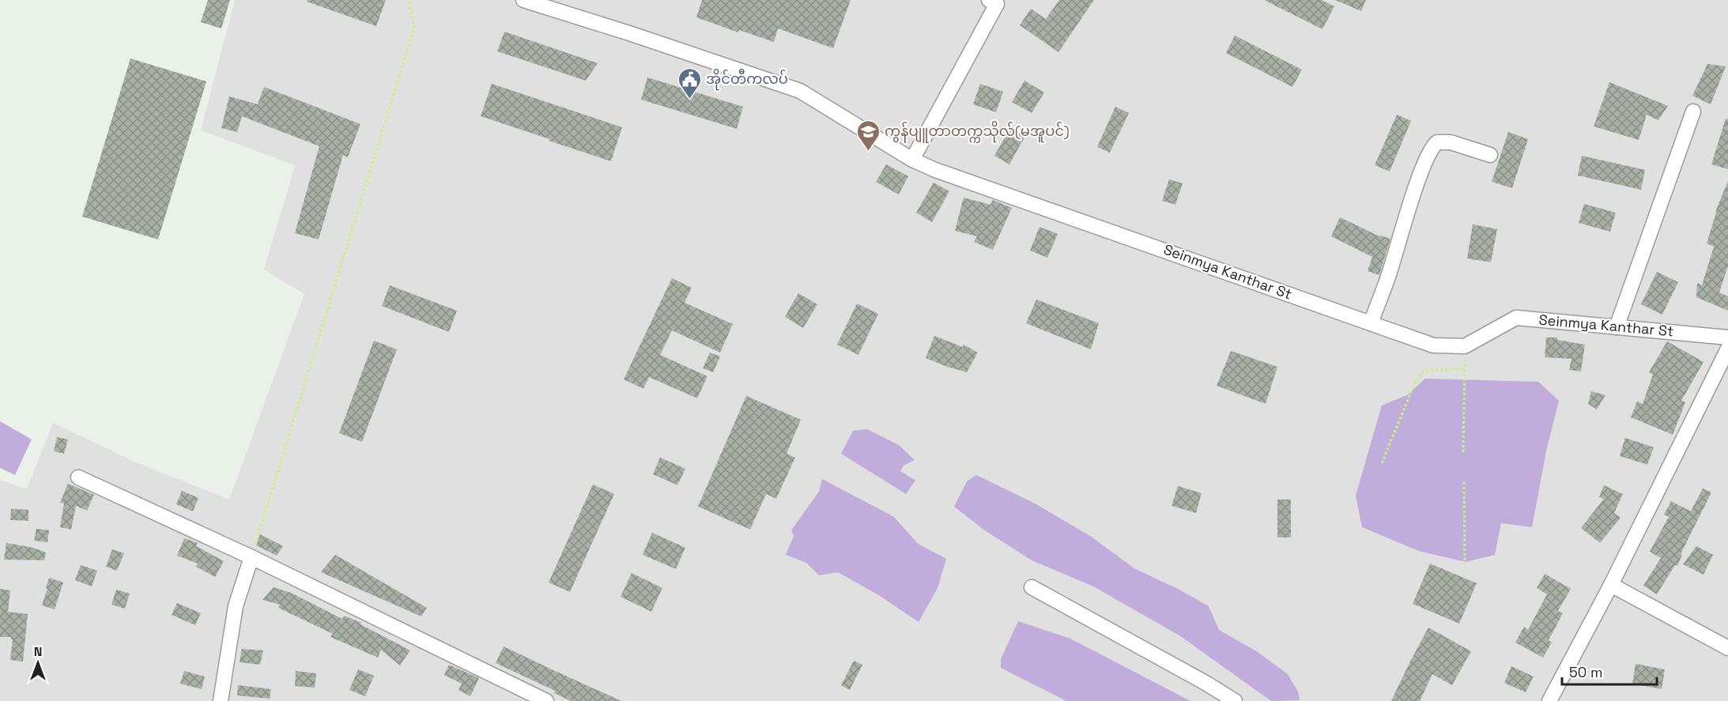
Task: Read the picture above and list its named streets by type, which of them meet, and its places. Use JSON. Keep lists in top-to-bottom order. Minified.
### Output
{"streets":{"street":["Seinmya Kanthar St"]},"places":{"public building":["အိုင်တီကလပ်"],"school or university":["ကွန်ပျူတာတက္ကသိုလ်(မအူပင်)"]},"scale_bar":"50 m","north":"top"}
